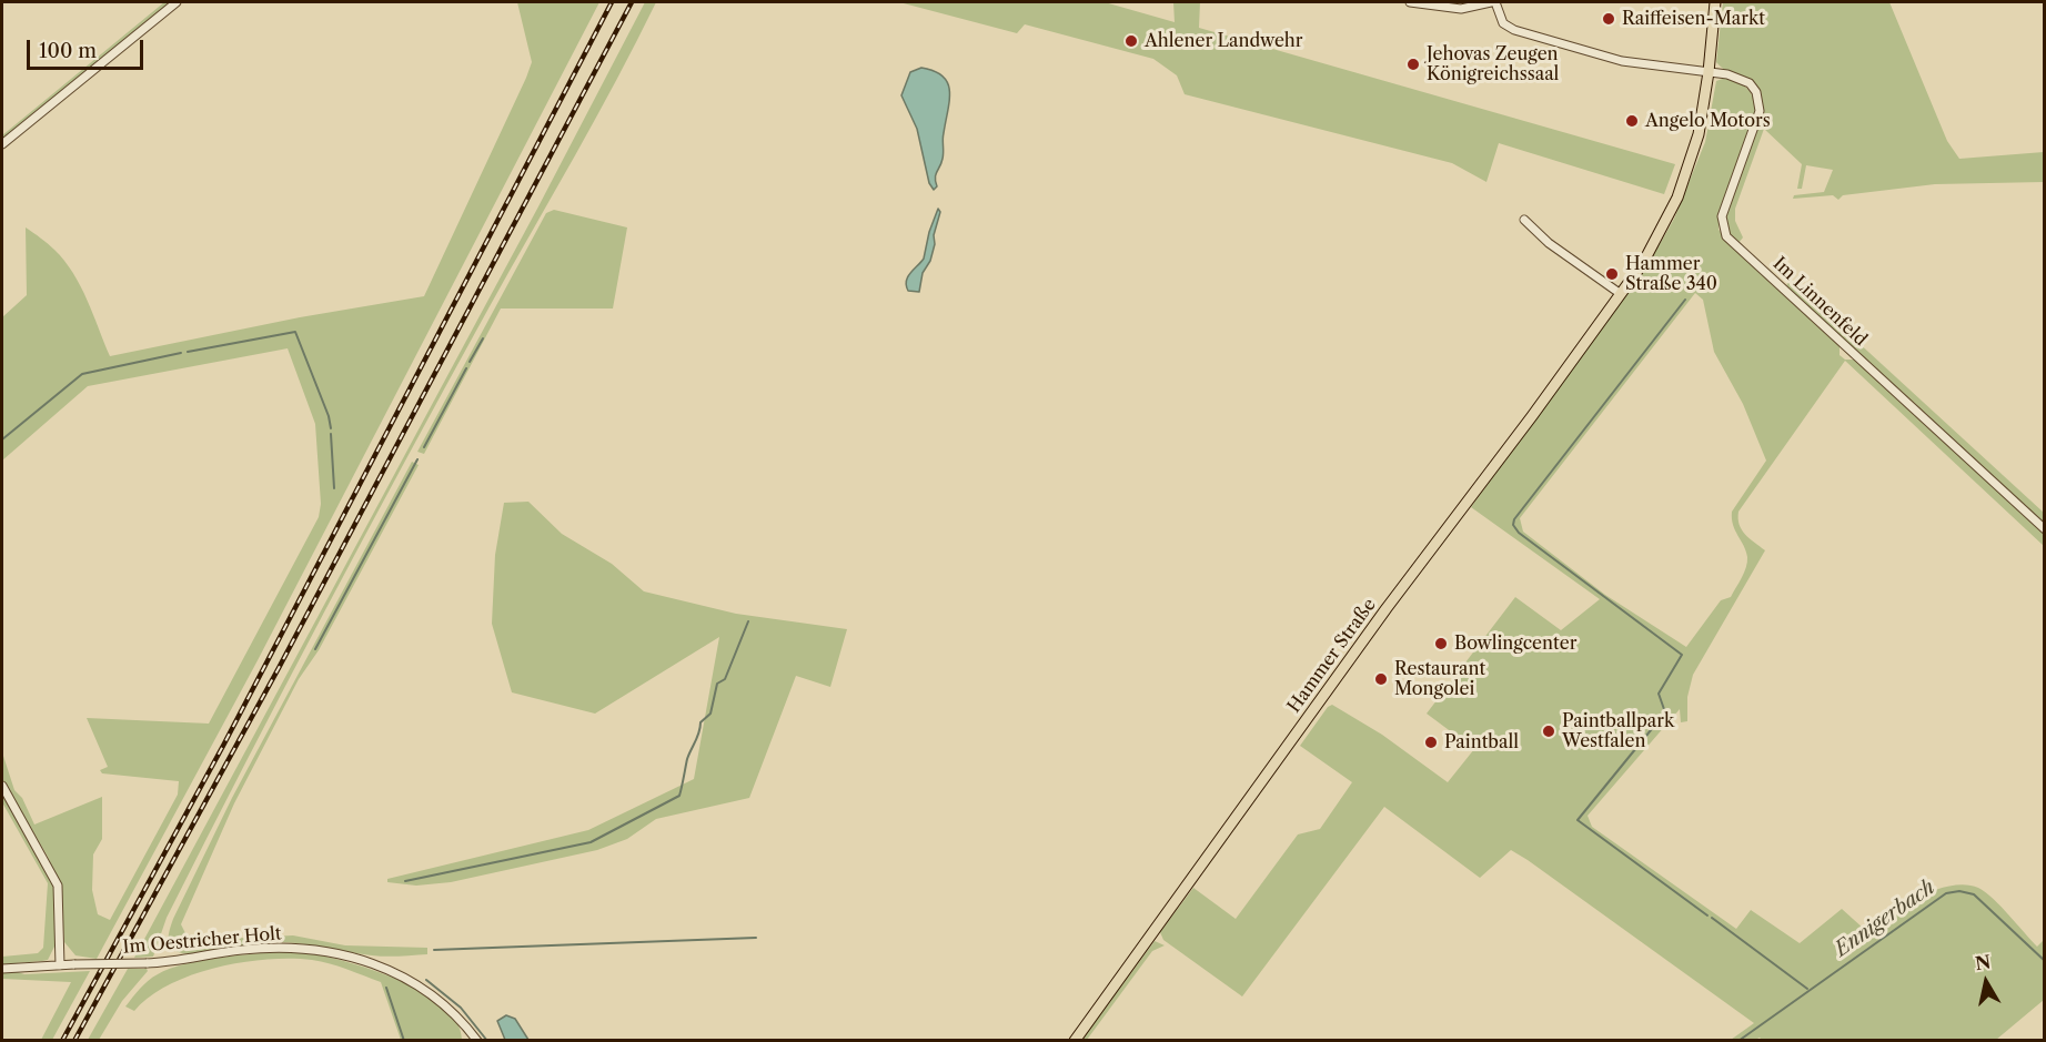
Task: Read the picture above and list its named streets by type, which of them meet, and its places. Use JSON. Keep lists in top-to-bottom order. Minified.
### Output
{"streets":{"main road":["Hammer Straße"],"street":["Im Linnenfeld","Im Oestricher Holt"]},"crossings":[["Im Linnenfeld","Hammer Straße"]],"water":["Ennigerbach"],"places":["Raiffeisen-Markt","Ahlener Landwehr","Jehovas Zeugen Königreichssaal","Angelo Motors","Hammer Straße 340","Bowlingcenter","Restaurant Mongolei","Paintballpark Westfalen","Paintball"],"scale_bar":"100 m","north":"top"}
